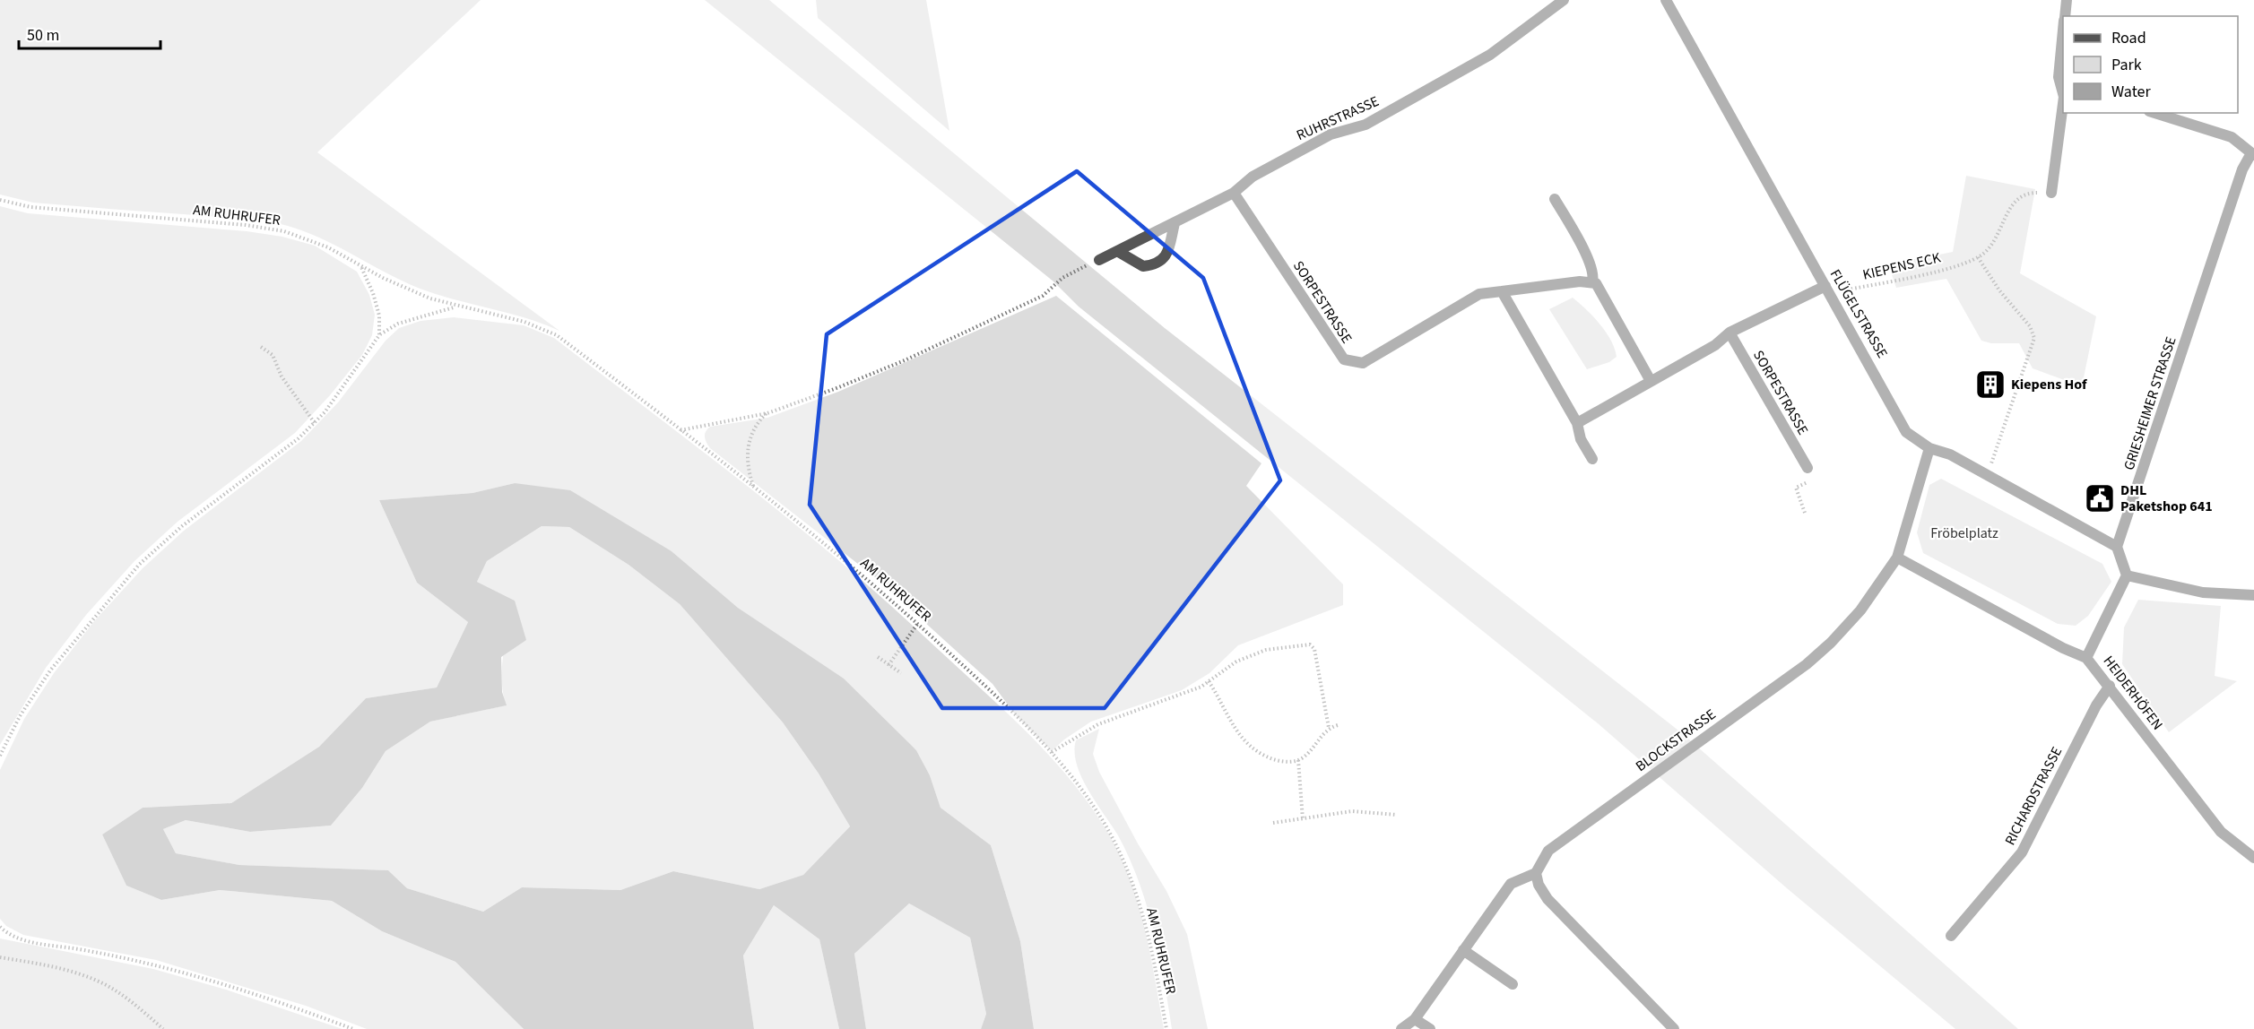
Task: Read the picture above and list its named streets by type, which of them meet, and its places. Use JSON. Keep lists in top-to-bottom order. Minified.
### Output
{"streets":{"street":["RUHRSTRASSE","SORPESTRASSE","FLÜGELSTRASSE","GRIESHEIMER STRASSE","HEIDERHÖFEN","BLOCKSTRASSE","RICHARDSTRASSE"],"path":["AM RUHRUFER","KIEPENS ECK"]},"crossings":[["RUHRSTRASSE","SORPESTRASSE"],["KIEPENS ECK","FLÜGELSTRASSE"],["FLÜGELSTRASSE","GRIESHEIMER STRASSE"],["FLÜGELSTRASSE","BLOCKSTRASSE"],["HEIDERHÖFEN","BLOCKSTRASSE"],["HEIDERHÖFEN","RICHARDSTRASSE"]],"parks":["Fröbelplatz"],"places":{"building":["Kiepens Hof"],"public building":["DHL Paketshop 641"]},"legend":["Road","Park","Water"],"scale_bar":"50 m"}
